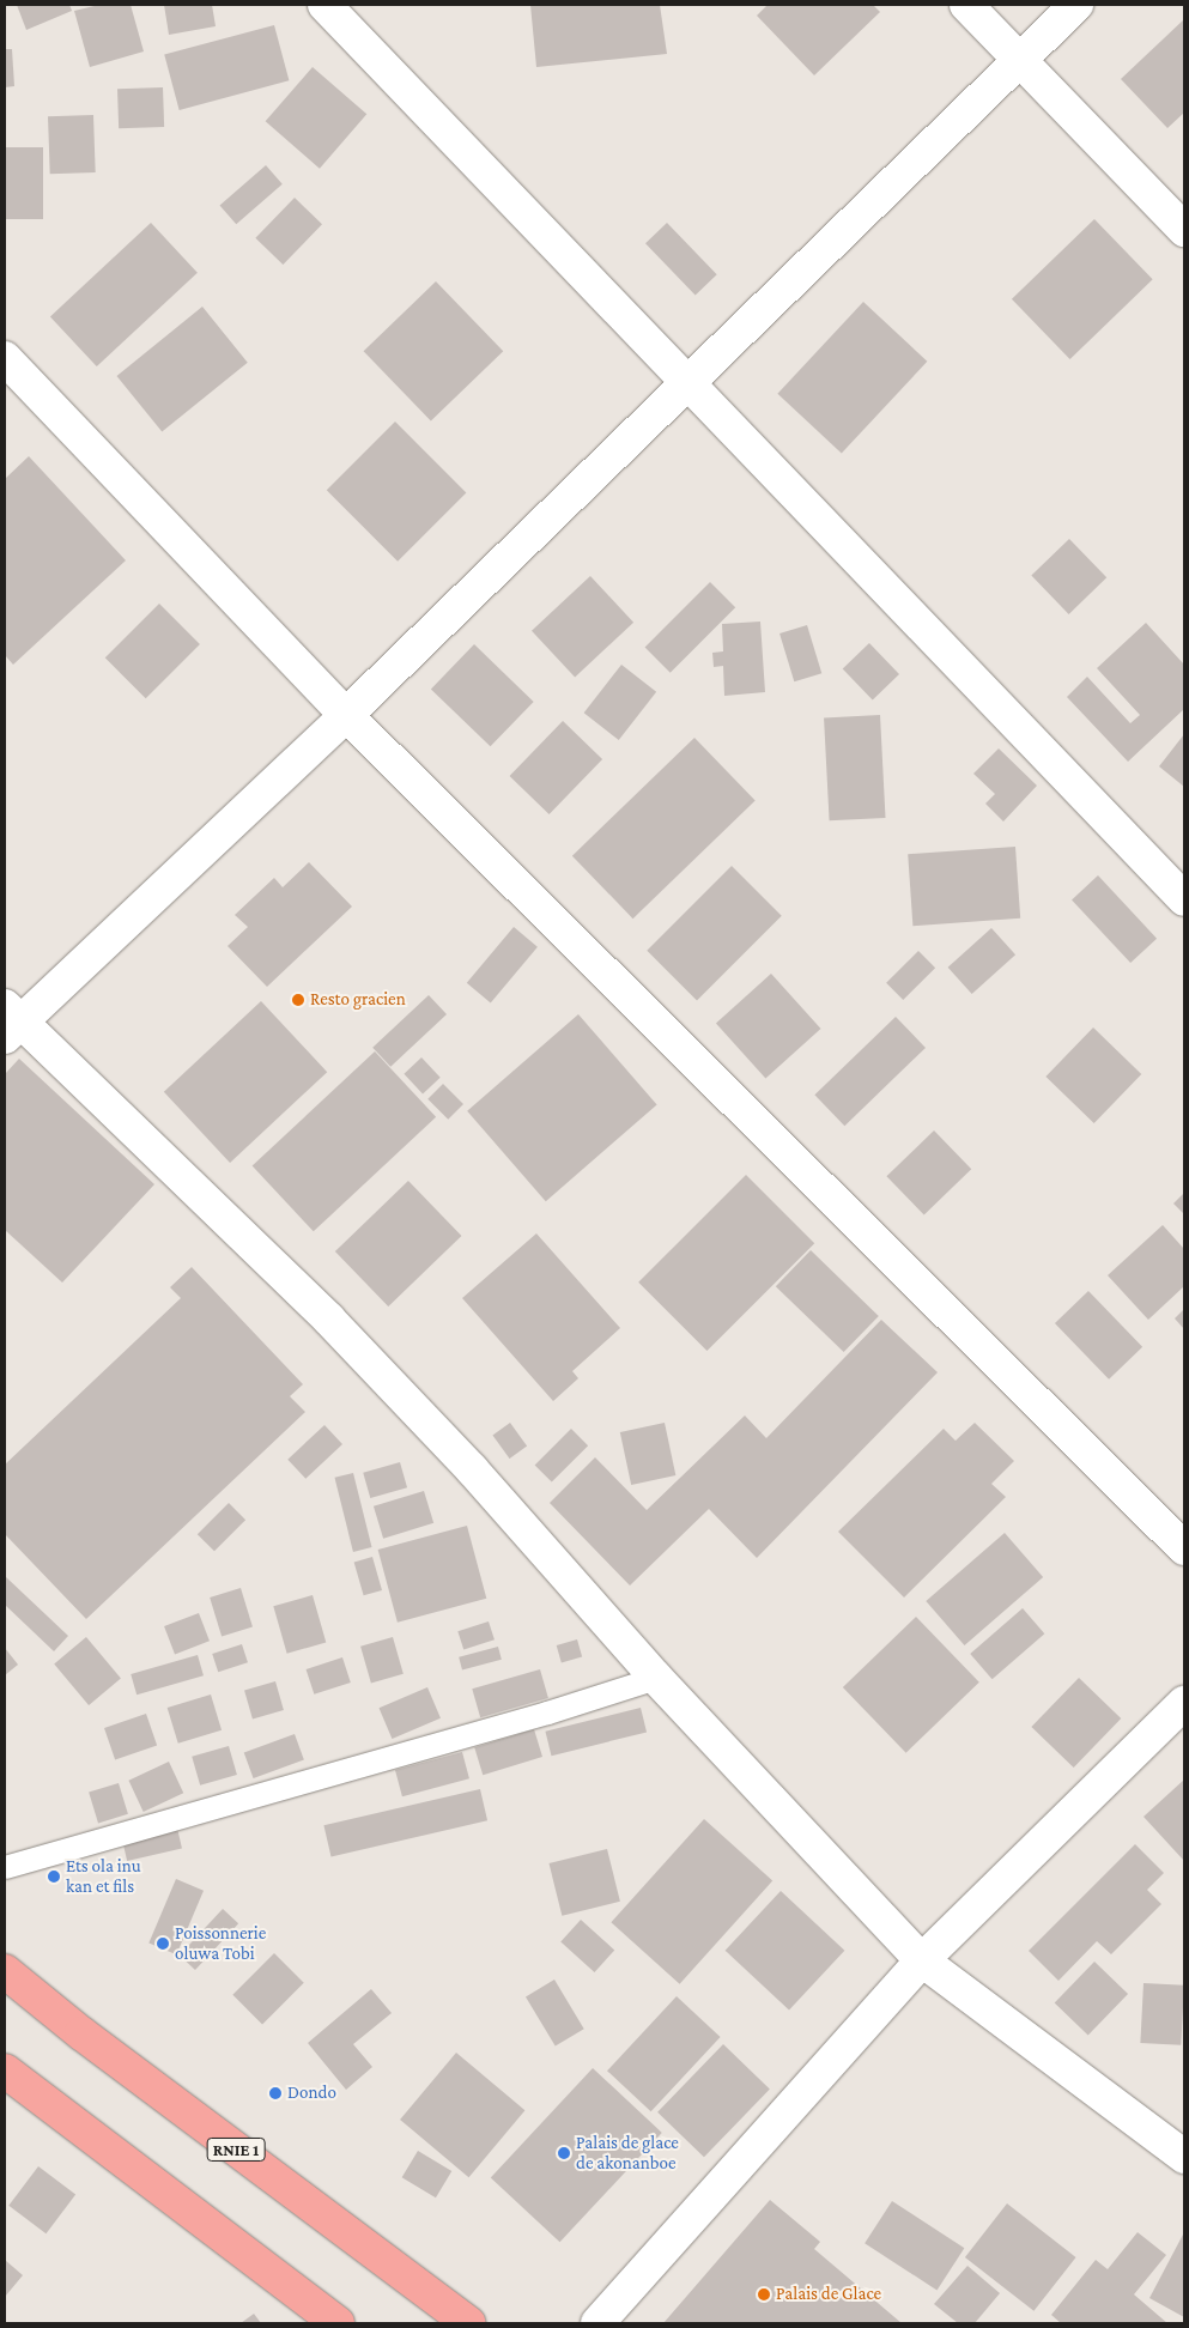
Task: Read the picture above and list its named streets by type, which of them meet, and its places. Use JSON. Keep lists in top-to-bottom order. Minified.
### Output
{"streets":{"highway":["RNIE 1"]},"places":["Resto gracien","Ets ola inu kan et fils","Poissonnerie oluwa Tobi","Dondo","Palais de glace de akonanboe","Palais de Glace"]}
